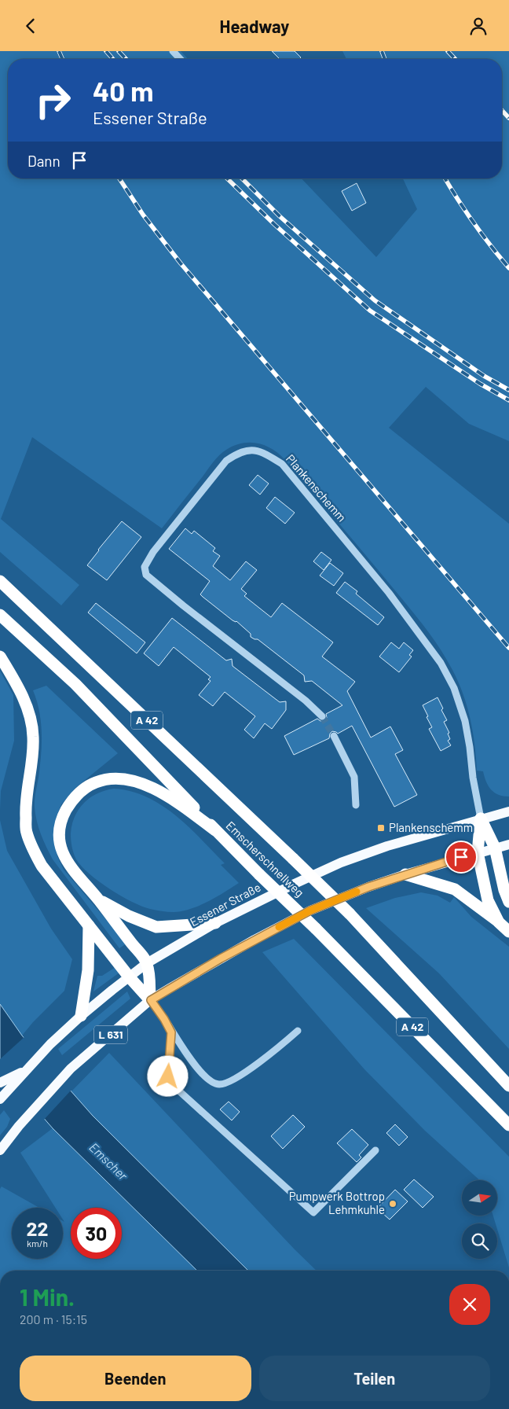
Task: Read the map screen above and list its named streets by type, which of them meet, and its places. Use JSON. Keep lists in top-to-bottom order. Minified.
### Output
{"streets":{"highway":["A 42","Emscherschnellweg"],"main road":["Essener Straße","L 631"],"street":["Plankenschemm"]},"crossings":[["Plankenschemm","Essener Straße"]],"water":["Emscher"],"places":{"transit":["Plankenschemm"],"other":["Pumpwerk Bottrop Lehmkuhle"]},"north":"right","page":{"header":"Headway","turn":["40 m","Essener Straße"],"then":"Dann","speed":"22 km/h","limit":"30","heading":["1 Min.","200 m · 15:15"],"buttons":["Beenden","Teilen"]}}
